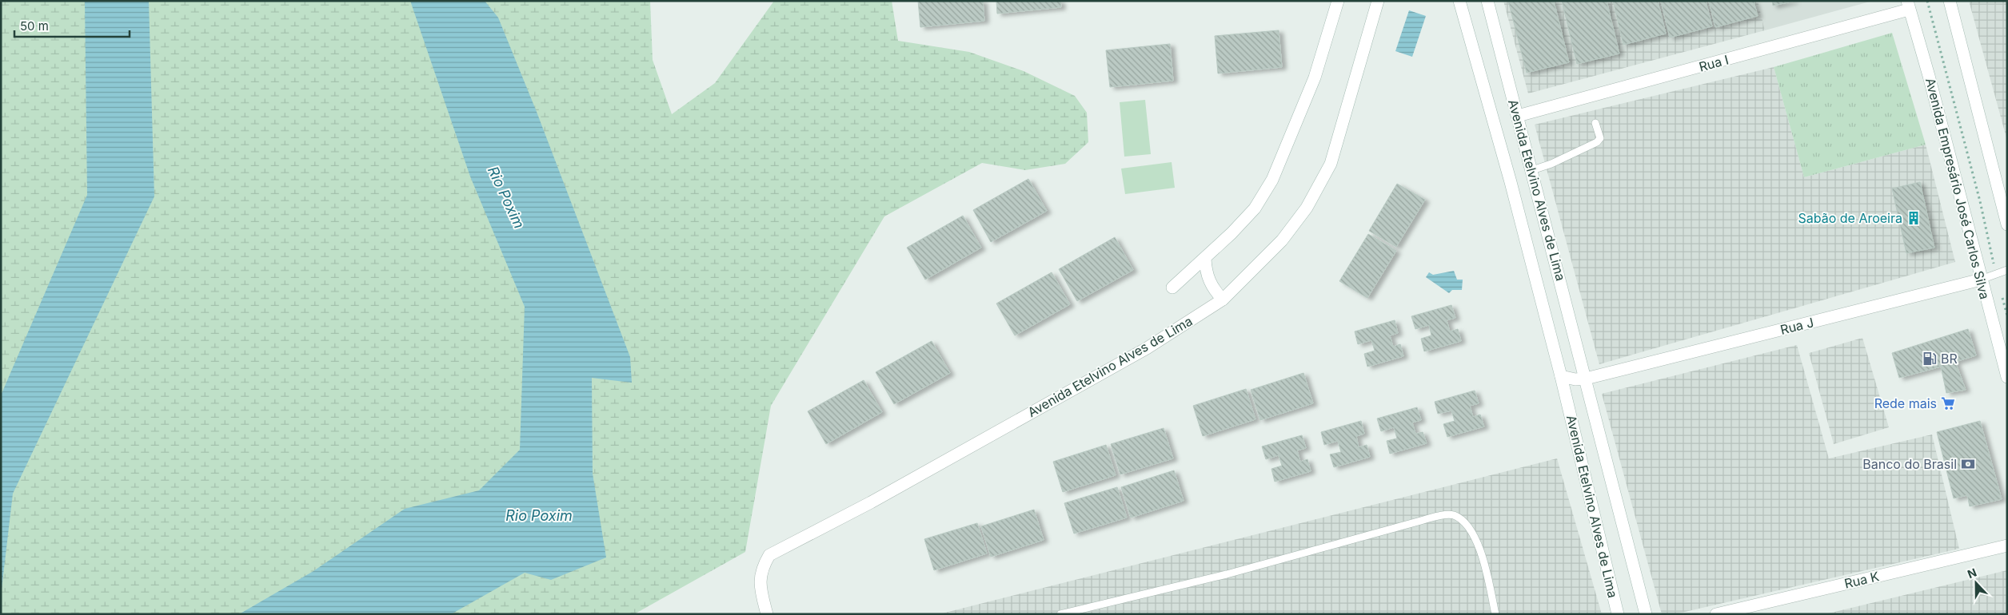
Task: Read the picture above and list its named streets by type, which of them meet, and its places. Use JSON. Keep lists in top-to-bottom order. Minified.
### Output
{"streets":{"street":["Rua I","Avenida Empresário José Carlos Silva","Avenida Etelvino Alves de Lima","Rua J","Rua K"]},"crossings":[["Rua I","Avenida Empresário José Carlos Silva"],["Rua I","Avenida Etelvino Alves de Lima"],["Avenida Empresário José Carlos Silva","Rua J"],["Avenida Etelvino Alves de Lima","Rua J"]],"water":["Rio Poxim"],"places":{"building":["Sabão de Aroeira"],"fuel station":["BR"],"supermarket":["Rede mais"],"bank":["Banco do Brasil"]},"scale_bar":"50 m","north":"top"}
